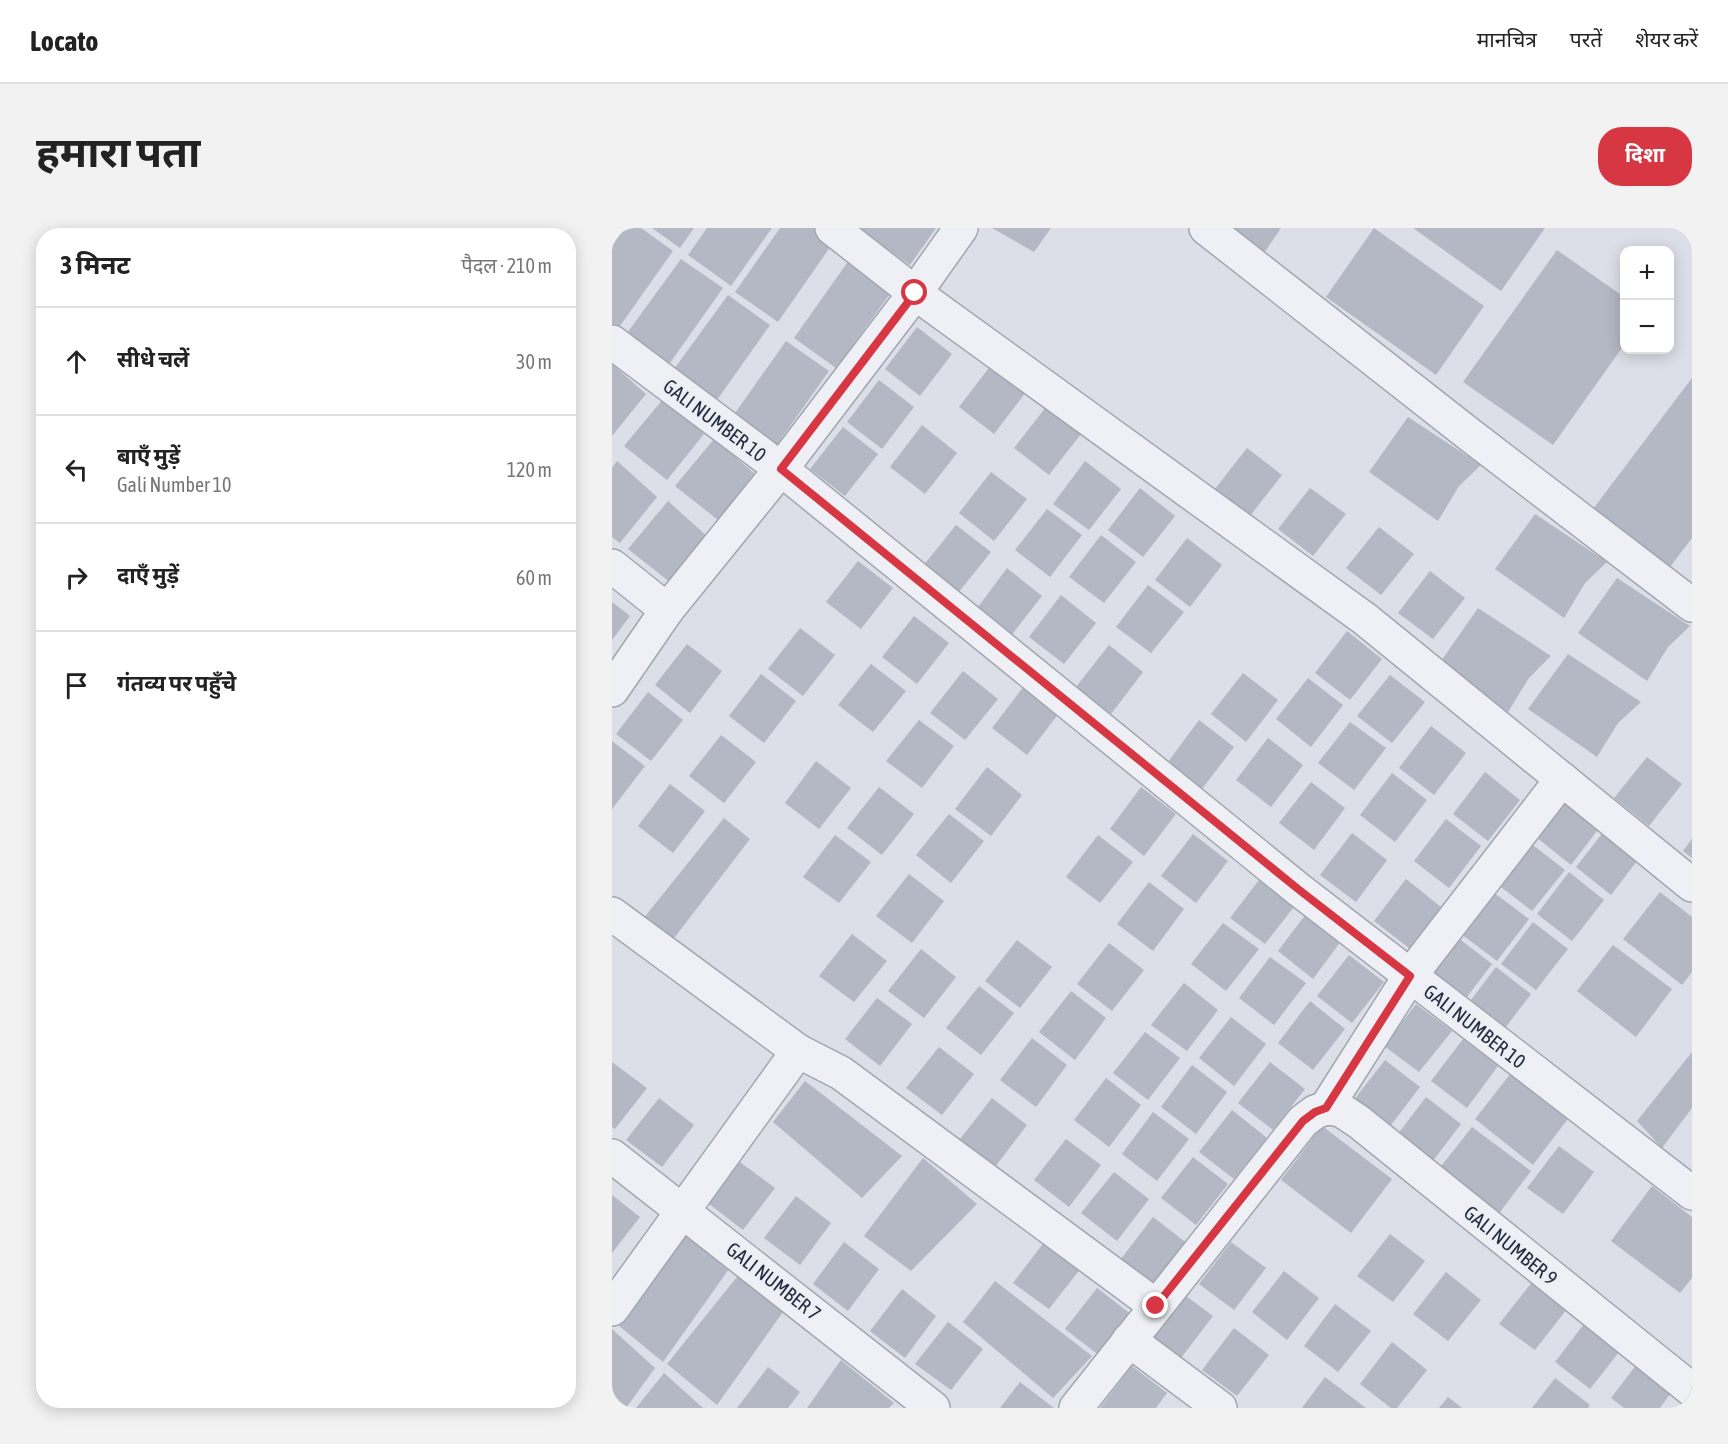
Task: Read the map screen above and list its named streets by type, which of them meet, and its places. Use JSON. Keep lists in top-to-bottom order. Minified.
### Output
{"streets":{"street":["GALI NUMBER 10","GALI NUMBER 9","GALI NUMBER 7"]},"page":{"header":"Locato","nav":["मानचित्र","परतें","शेयर करें"],"buttons":"दिशा","title":"हमारा पता","heading":["3 मिनट","पैदल · 210 m"],"map_buttons":["+","−"],"list":[["सीधे चलें","30 m"],["बाएँ मुड़ें","Gali Number 10","120 m"],["दाएँ मुड़ें","60 m"],"गंतव्य पर पहुँचे"]}}
